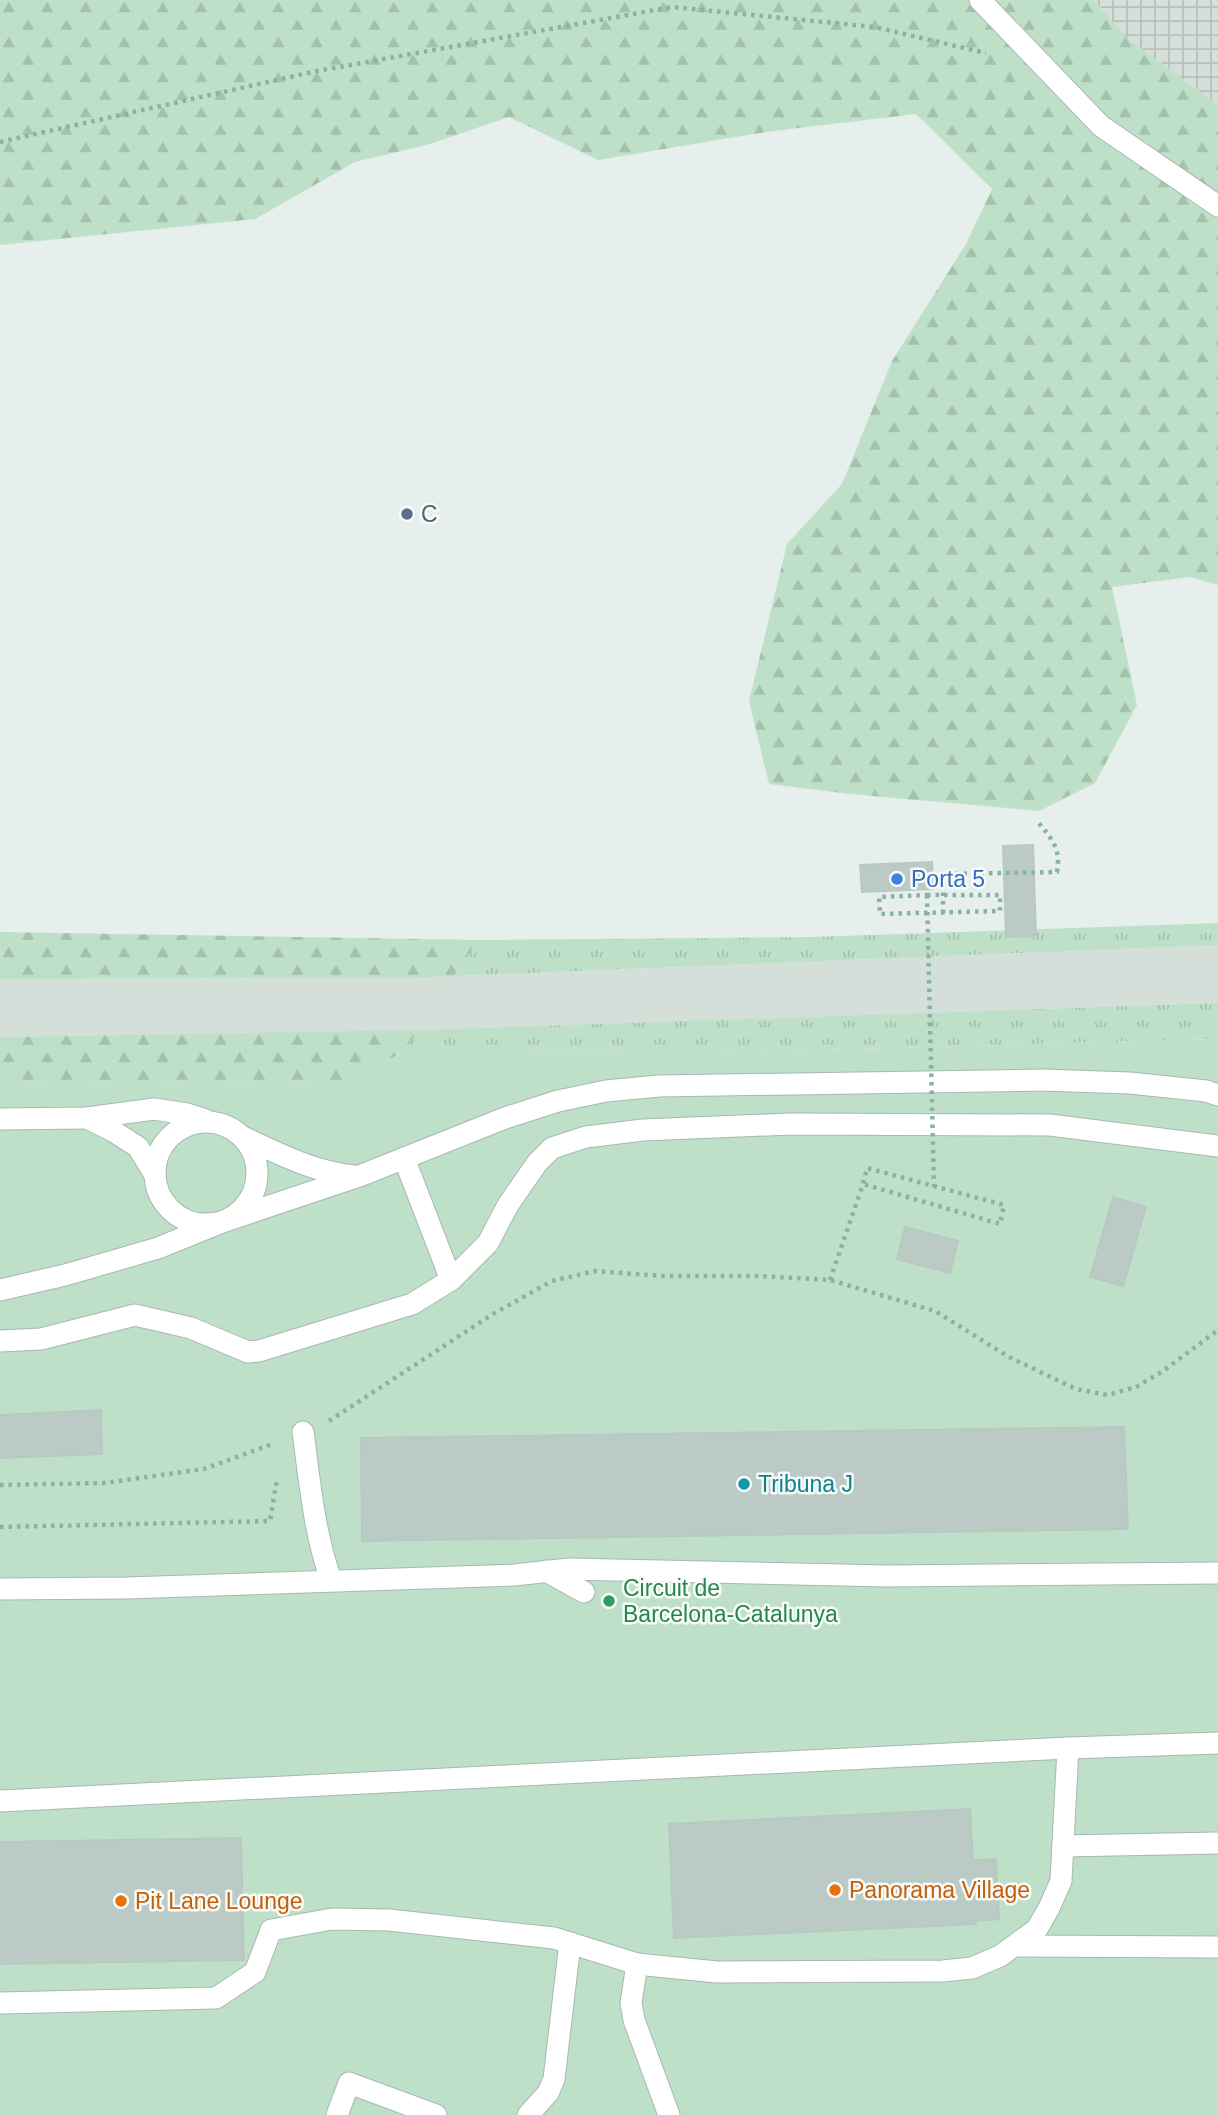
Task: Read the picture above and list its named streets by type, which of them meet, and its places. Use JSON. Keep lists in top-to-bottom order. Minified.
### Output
{"places":["C","Porta 5","Tribuna J","Circuit de Barcelona-Catalunya","Panorama Village","Pit Lane Lounge"]}
